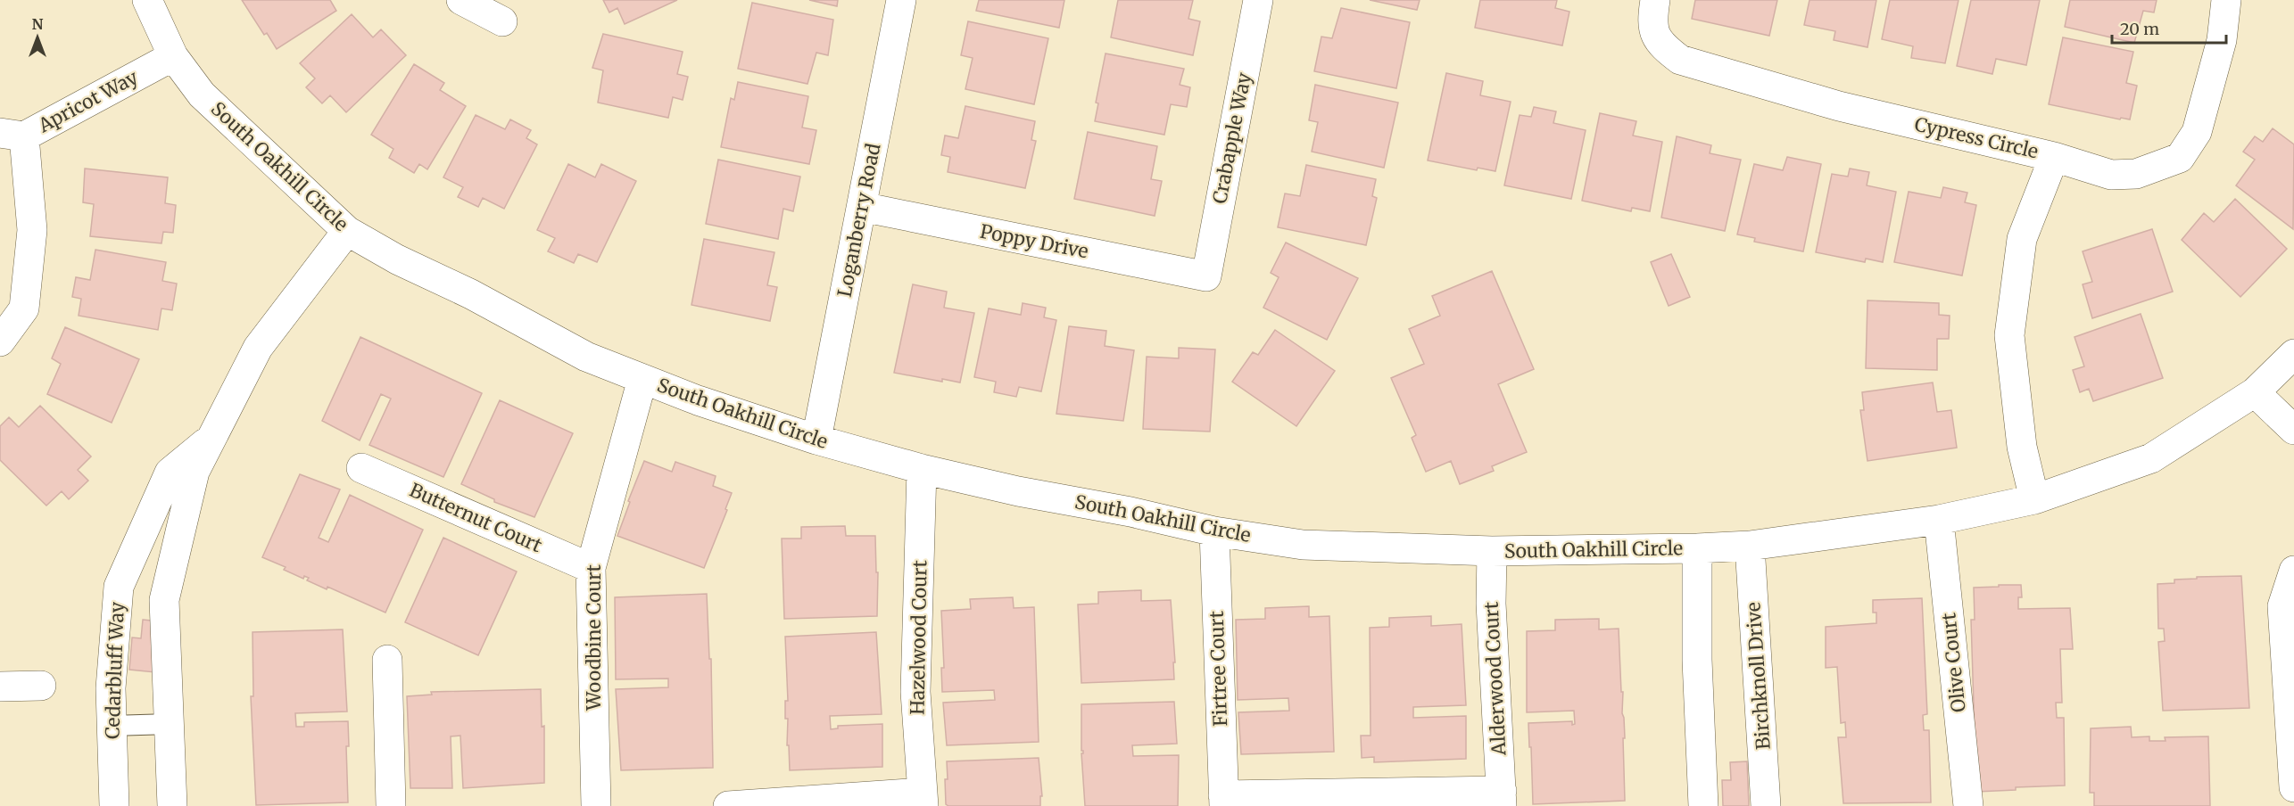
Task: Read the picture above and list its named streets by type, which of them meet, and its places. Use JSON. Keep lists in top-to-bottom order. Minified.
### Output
{"streets":{"street":["Apricot Way","Crabapple Way","Cypress Circle","South Oakhill Circle","Loganberry Road","Poppy Drive","Butternut Court","Woodbine Court","Hazelwood Court","Olive Court","Firtree Court","Cedarbluff Way","Birchknoll Drive","Alderwood Court"]},"crossings":[["Apricot Way","South Oakhill Circle"],["Crabapple Way","Poppy Drive"],["South Oakhill Circle","Loganberry Road"],["South Oakhill Circle","Woodbine Court"],["South Oakhill Circle","Hazelwood Court"],["South Oakhill Circle","Olive Court"],["South Oakhill Circle","Firtree Court"],["South Oakhill Circle","Cedarbluff Way"],["South Oakhill Circle","Birchknoll Drive"],["South Oakhill Circle","Alderwood Court"],["Loganberry Road","Poppy Drive"],["Butternut Court","Woodbine Court"]],"scale_bar":"20 m","north":"top"}
